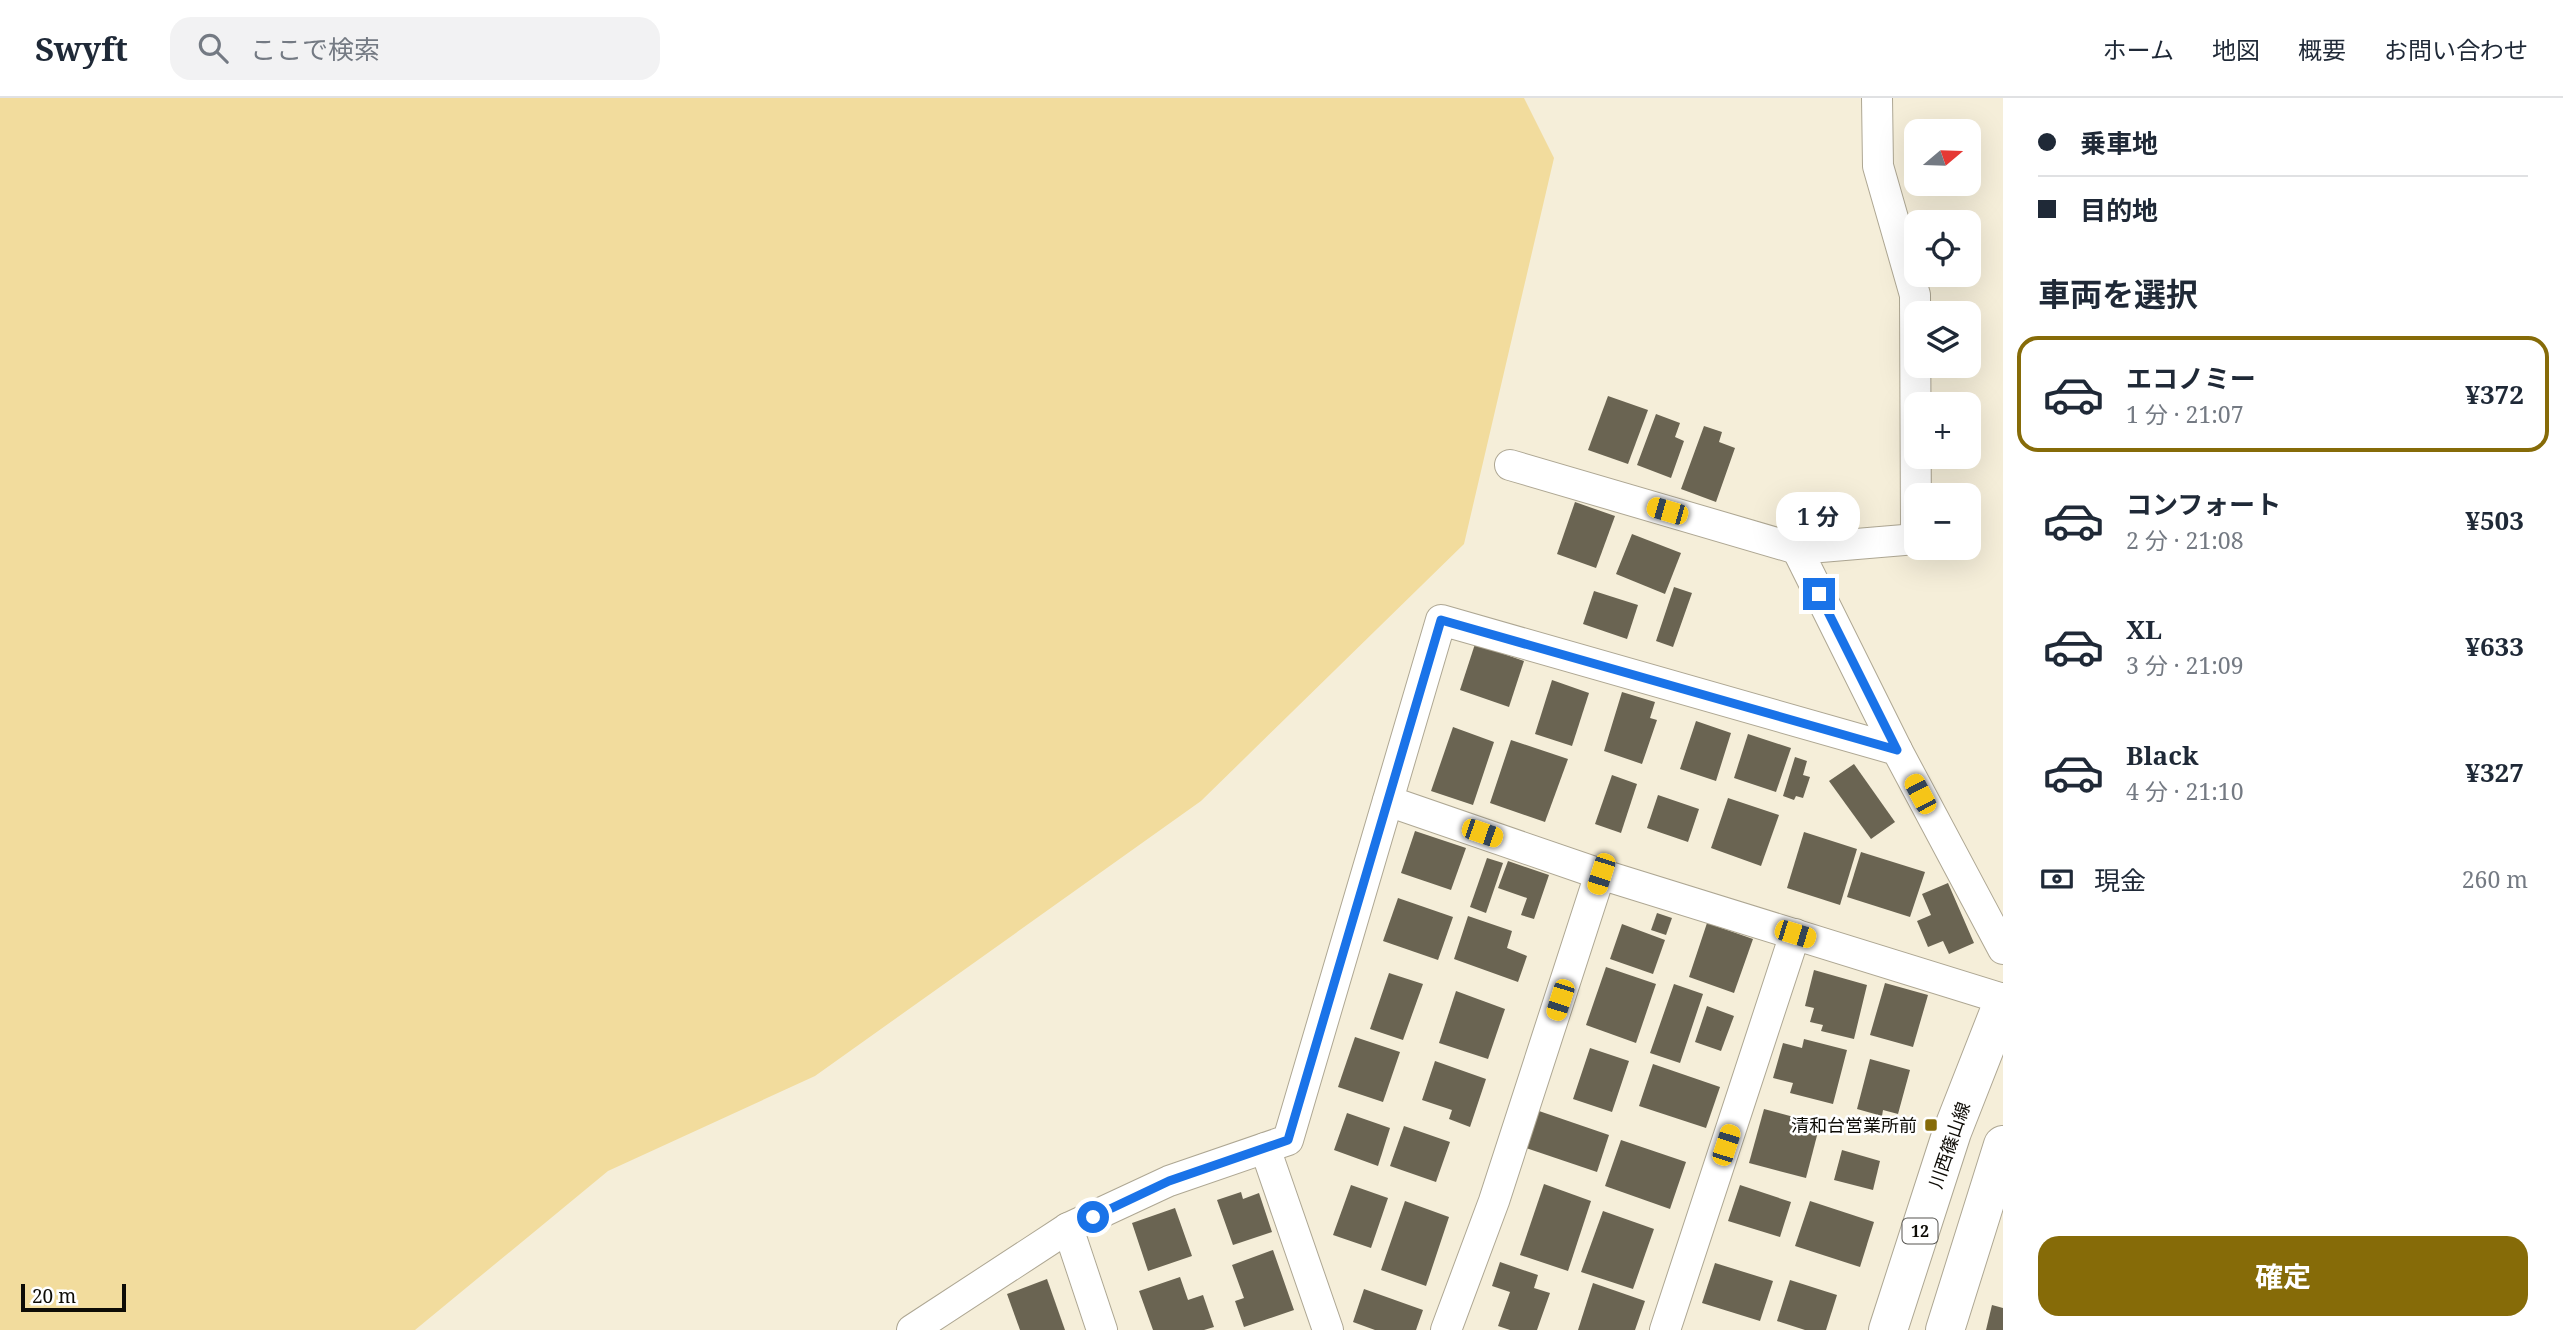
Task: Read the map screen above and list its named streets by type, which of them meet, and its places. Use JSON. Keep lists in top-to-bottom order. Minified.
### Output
{"streets":{"main road":["川西篠山線","12"]},"places":{"transit":["清和台営業所前"]},"scale_bar":"20 m","north":"right","page":{"header":"Swyft","search":"ここで検索","nav":["ホーム","地図","概要","お問い合わせ"],"banner":["乗車地","目的地"],"map_buttons":["+","−"],"heading":"車両を選択","list":[{"name":"エコノミー","note":"1 分 · 21:07","value":"¥372"},{"name":"コンフォート","note":"2 分 · 21:08","value":"¥503"},{"name":"XL","note":"3 分 · 21:09","value":"¥633"},{"name":"Black","note":"4 分 · 21:10","value":"¥327"}],"bubble":"1 分","pay":["現金","260 m"],"buttons":"確定","scale":"20 m"}}
